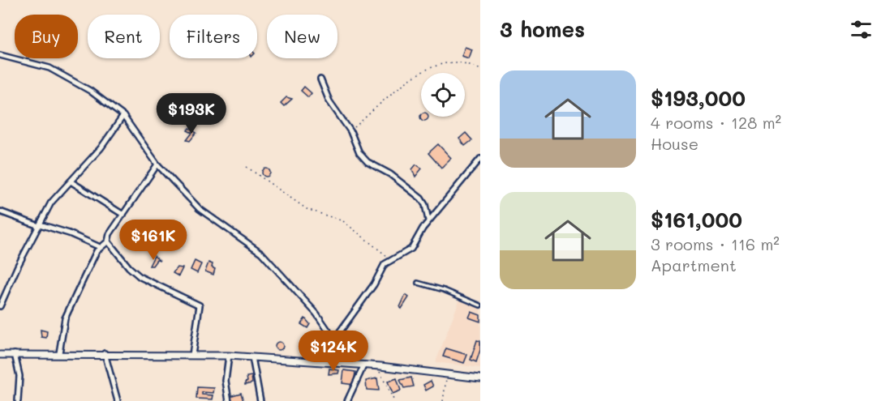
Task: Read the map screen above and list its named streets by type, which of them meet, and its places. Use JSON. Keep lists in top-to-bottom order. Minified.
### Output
{"page":{"heading":"3 homes","chip":["Buy","Rent","Filters","New"],"list":[{"name":"$193,000","note":"4 rooms · 128 m² · House"},{"name":"$161,000","note":"3 rooms · 116 m² · Apartment"}],"price":["$193K","$161K","$124K"]}}
